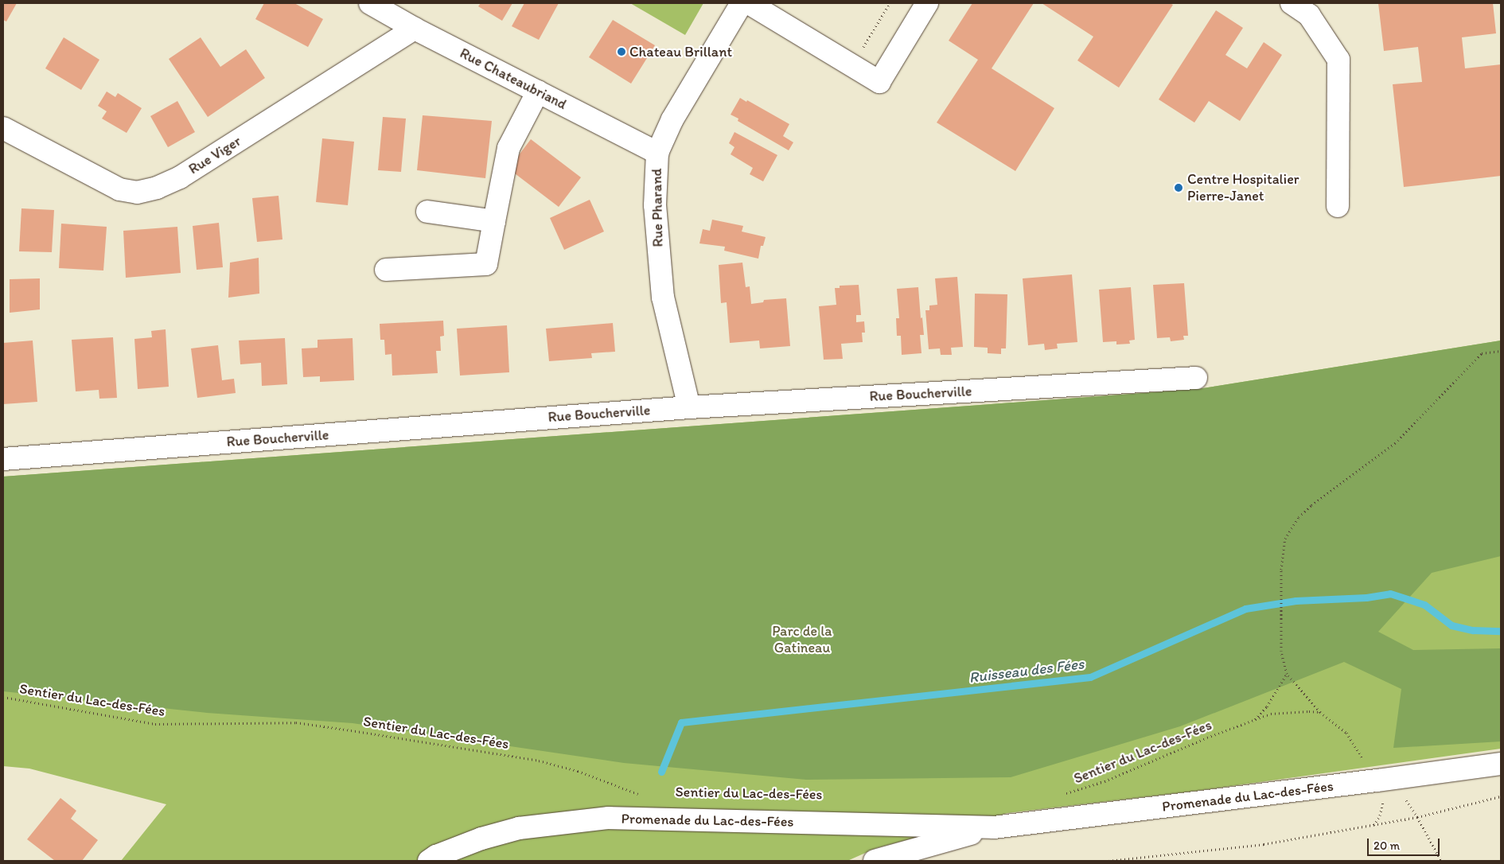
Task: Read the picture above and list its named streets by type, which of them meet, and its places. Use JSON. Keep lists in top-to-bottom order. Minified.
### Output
{"streets":{"street":["Rue Chateaubriand","Rue Viger","Rue Pharand","Rue Boucherville","Promenade du Lac-des-Fées"],"path":["Sentier du Lac-des-Fées"]},"crossings":[["Rue Chateaubriand","Rue Viger"],["Rue Chateaubriand","Rue Pharand"],["Rue Pharand","Rue Boucherville"]],"water":["Ruisseau des Fées"],"parks":["Parc de la Gatineau"],"places":["Chateau Brillant","Centre Hospitalier Pierre-Janet"],"scale_bar":"20 m"}
